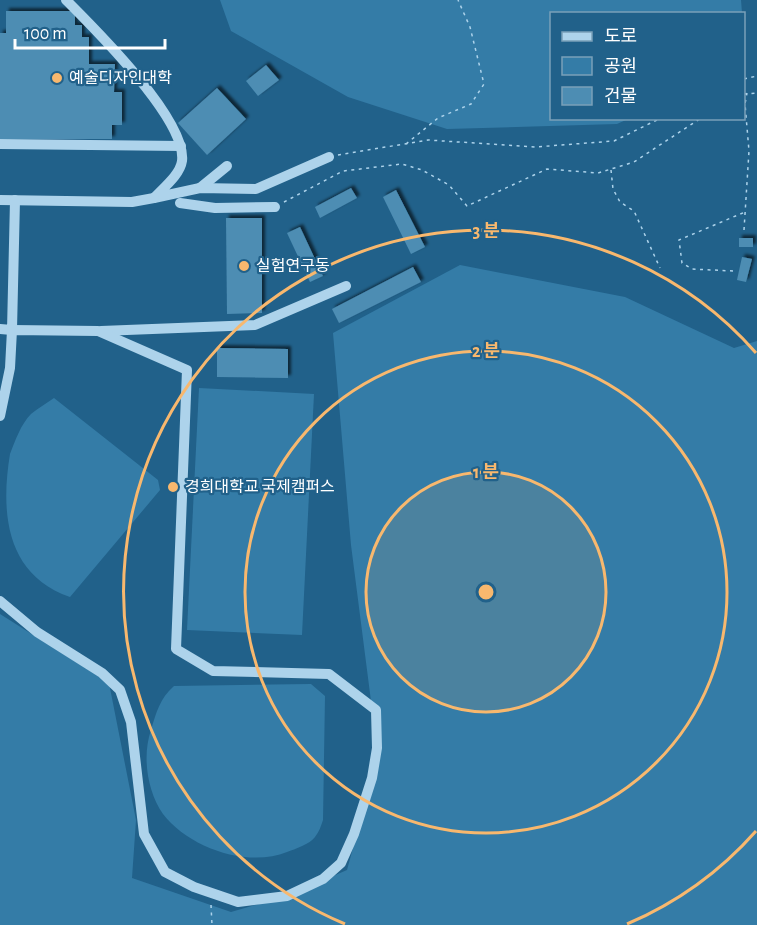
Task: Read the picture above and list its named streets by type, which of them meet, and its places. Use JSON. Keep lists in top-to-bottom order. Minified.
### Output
{"places":["예술디자인대학","실험연구동","경희대학교 국제캠퍼스"],"legend":["도로","공원","건물"],"scale_bar":"100 m","rings":["3 분","2 분","1 분"]}
